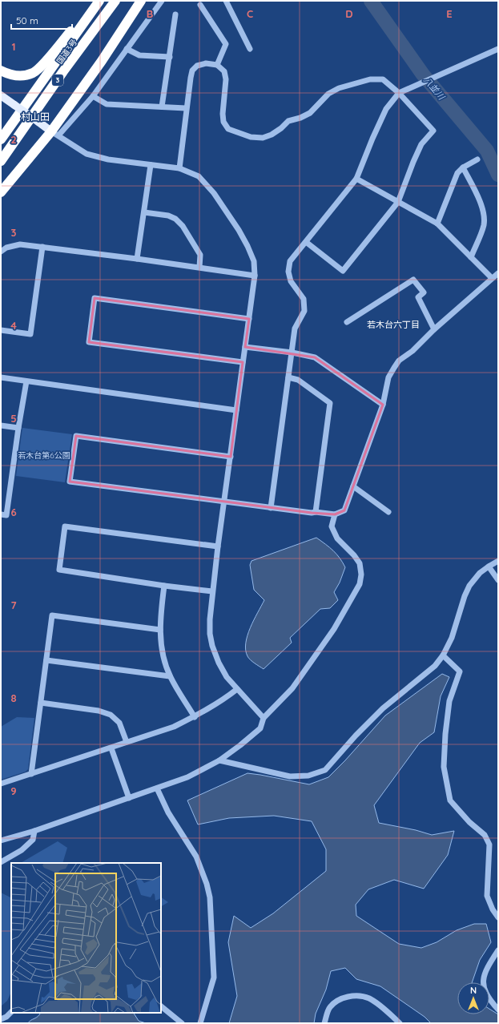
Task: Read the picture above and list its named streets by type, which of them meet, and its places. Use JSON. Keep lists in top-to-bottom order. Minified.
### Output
{"streets":{"highway":["国道3号","3"]},"districts":["村山田","若木台六丁目"],"water":["八並川"],"parks":["若木台第6公園"],"scale_bar":"50 m","north":"top","grid":{"columns":["B","C","D","E"],"rows":["1","2","3","4","5","6","7","8","9"]}}
